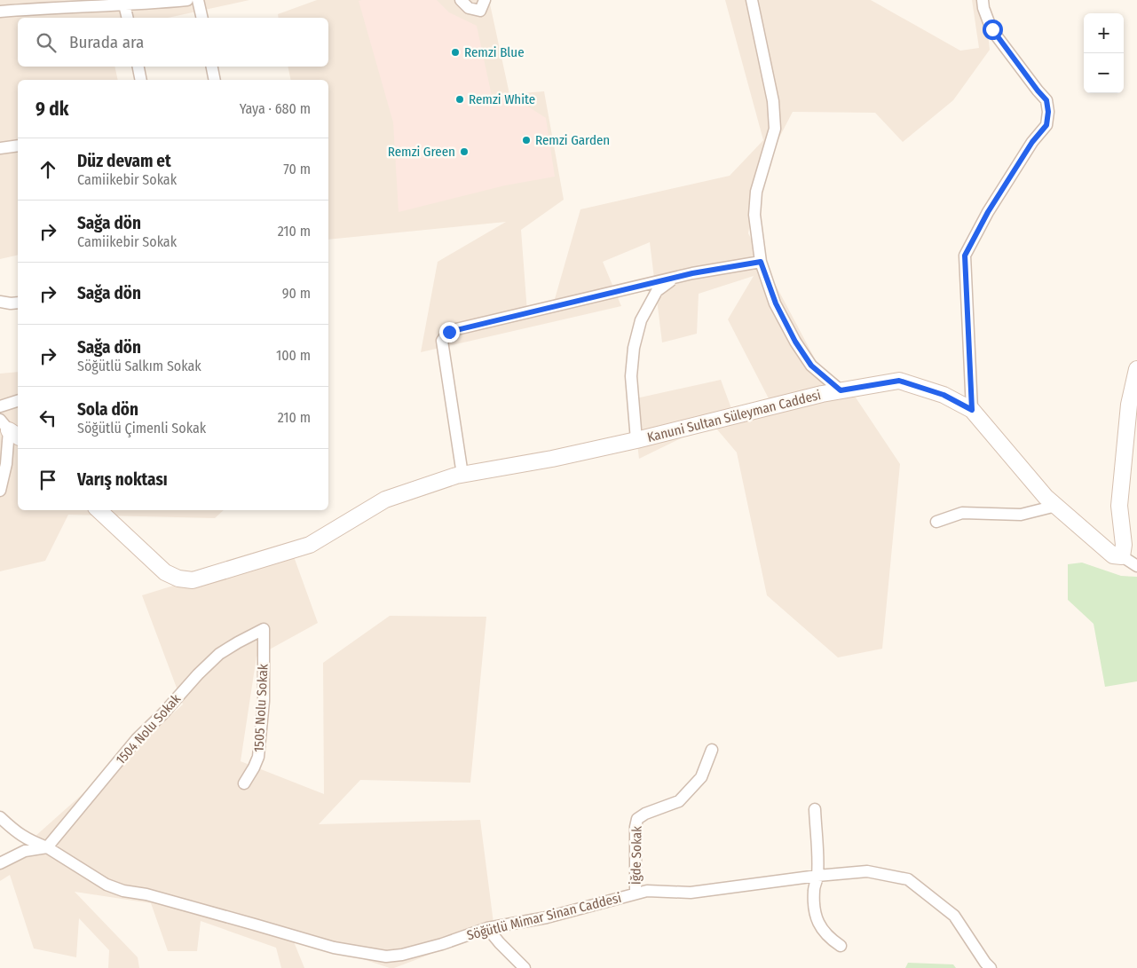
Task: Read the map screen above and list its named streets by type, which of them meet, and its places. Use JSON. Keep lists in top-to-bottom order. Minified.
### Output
{"streets":{"street":["Kanuni Sultan Süleyman Caddesi","1505 Nolu Sokak","1504 Nolu Sokak","İğde Sokak","Söğütlü Mimar Sinan Caddesi"]},"crossings":[["1505 Nolu Sokak","1504 Nolu Sokak"],["1504 Nolu Sokak","Söğütlü Mimar Sinan Caddesi"],["İğde Sokak","Söğütlü Mimar Sinan Caddesi"]],"places":["Remzi Blue","Remzi White","Remzi Garden","Remzi Green"],"page":{"map_buttons":["+","−"],"search":"Burada ara","heading":["9 dk","Yaya · 680 m"],"list":[["Düz devam et","Camiikebir Sokak","70 m"],["Sağa dön","Camiikebir Sokak","210 m"],["Sağa dön","90 m"],["Sağa dön","Söğütlü Salkım Sokak","100 m"],["Sola dön","Söğütlü Çimenli Sokak","210 m"],"Varış noktası"]}}
